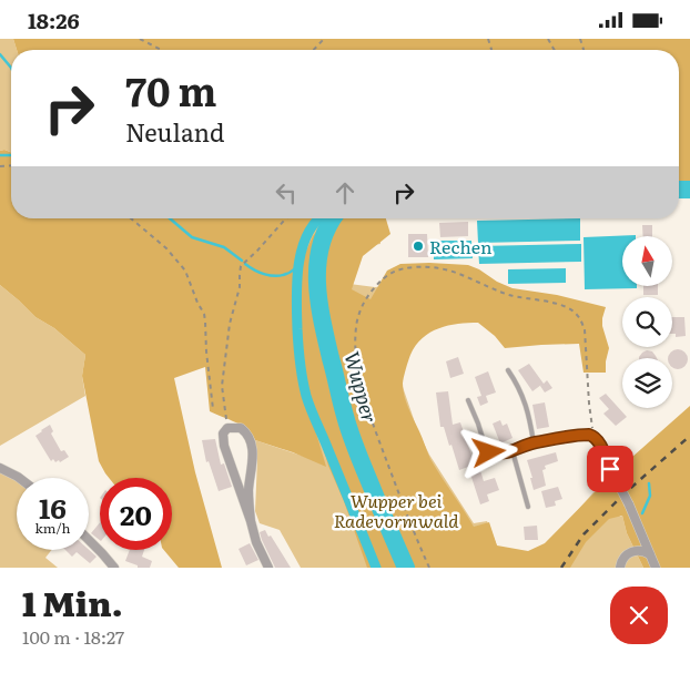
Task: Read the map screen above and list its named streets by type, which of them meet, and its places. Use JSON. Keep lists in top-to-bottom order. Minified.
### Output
{"water":["Wupper"],"parks":["Wupper bei Radevormwald"],"places":["Rechen"],"north":"top","page":{"status":"18:26","turn":["70 m","Neuland"],"speed":"16 km/h","limit":"20","heading":["1 Min.","100 m · 18:27"]}}
